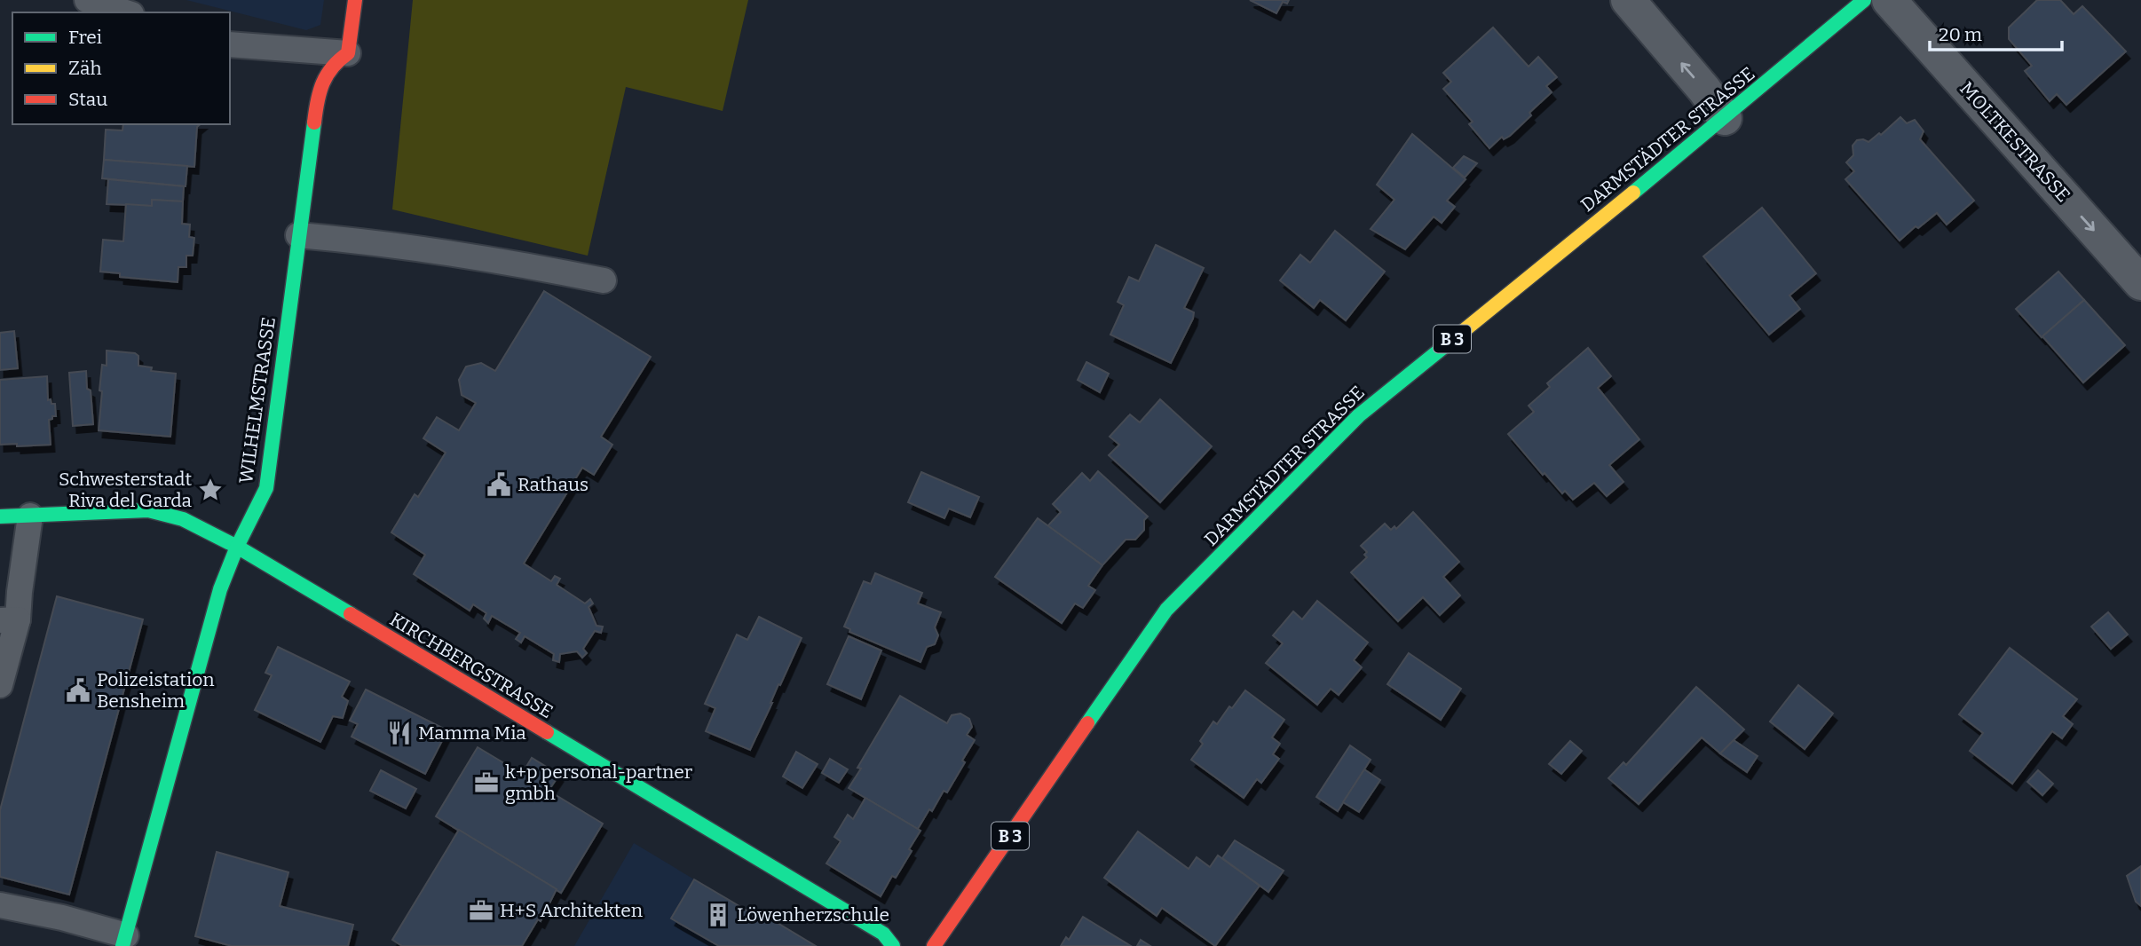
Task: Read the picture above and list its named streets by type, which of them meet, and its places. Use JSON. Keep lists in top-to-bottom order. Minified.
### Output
{"streets":{"street":["DARMSTÄDTER STRASSE","MOLTKESTRASSE","B 3","WILHELMSTRASSE","KIRCHBERGSTRASSE"]},"crossings":[["WILHELMSTRASSE","KIRCHBERGSTRASSE"]],"one_way":["MOLTKESTRASSE"],"places":{"public building":["Rathaus","Polizeistation Bensheim"],"place":["Schwesterstadt Riva del Garda"],"restaurant":["Mamma Mia"],"office":["k+p personal-partner gmbh","H+S Architekten"],"building":["Löwenherzschule"]},"legend":["Frei","Zäh","Stau"],"scale_bar":"20 m"}
